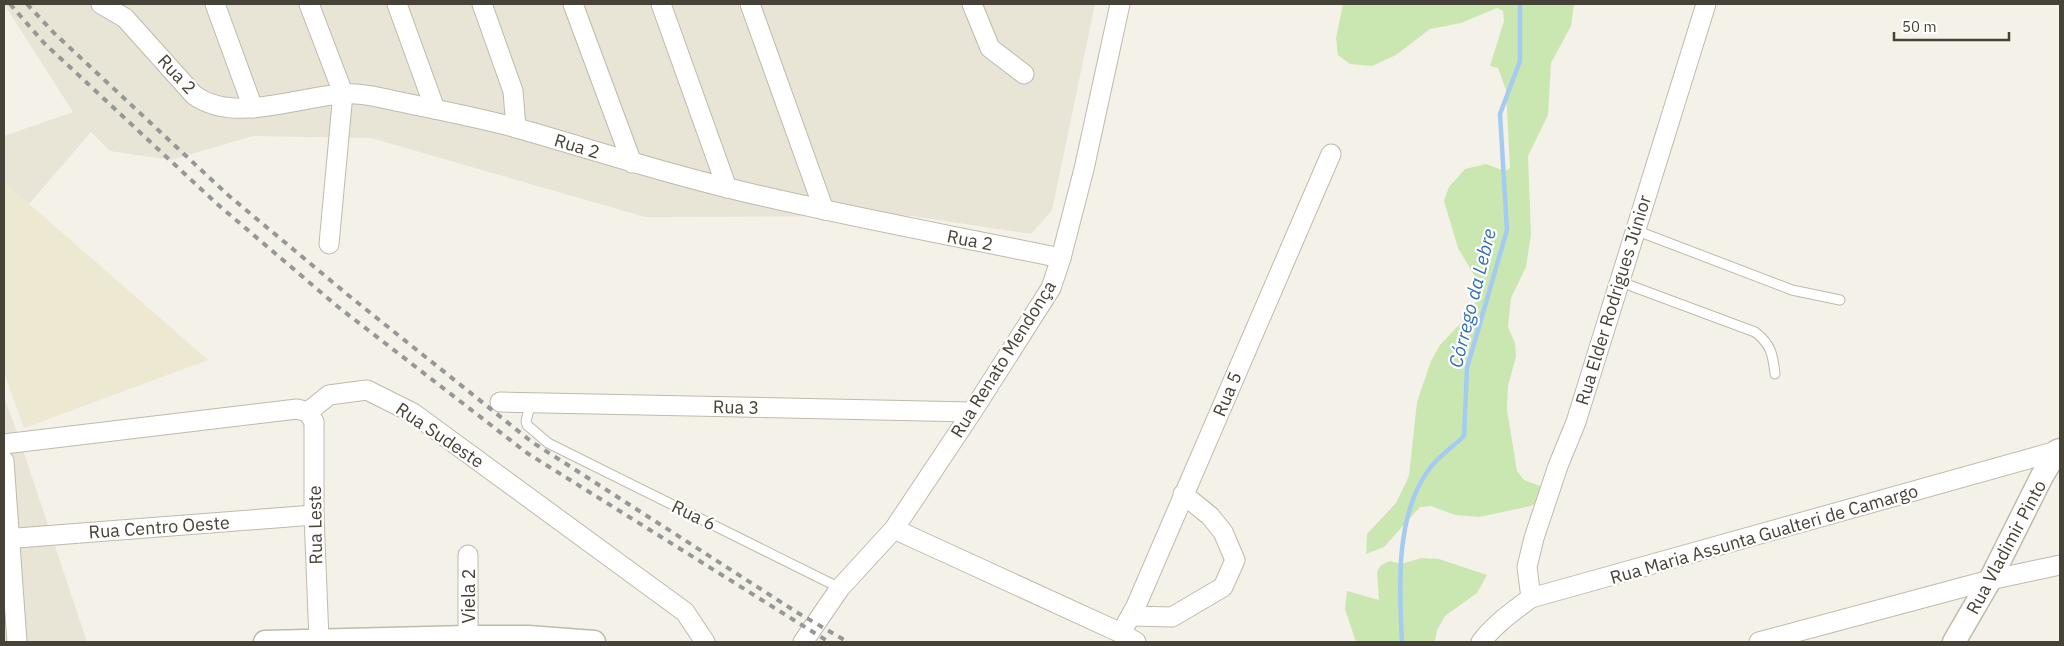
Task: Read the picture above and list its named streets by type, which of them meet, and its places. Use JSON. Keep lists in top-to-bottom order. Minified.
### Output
{"streets":{"street":["Rua 2","Rua Elder Rodrigues Júnior","Rua Renato Mendonça","Rua 5","Rua 3","Rua Sudeste","Rua Leste","Rua Centro Oeste","Rua Maria Assunta Gualteri de Camargo","Rua Vladimir Pinto","Viela 2"],"lane":["Rua 6"]},"crossings":[["Rua 2","Rua Renato Mendonça"],["Rua Elder Rodrigues Júnior","Rua Maria Assunta Gualteri de Camargo"],["Rua Renato Mendonça","Rua 3"],["Rua Renato Mendonça","Rua 6"],["Rua 3","Rua 6"],["Rua Sudeste","Rua Leste"],["Rua Leste","Rua Centro Oeste"],["Rua Maria Assunta Gualteri de Camargo","Rua Vladimir Pinto"]],"water":["Córrego da Lebre"],"scale_bar":"50 m"}
